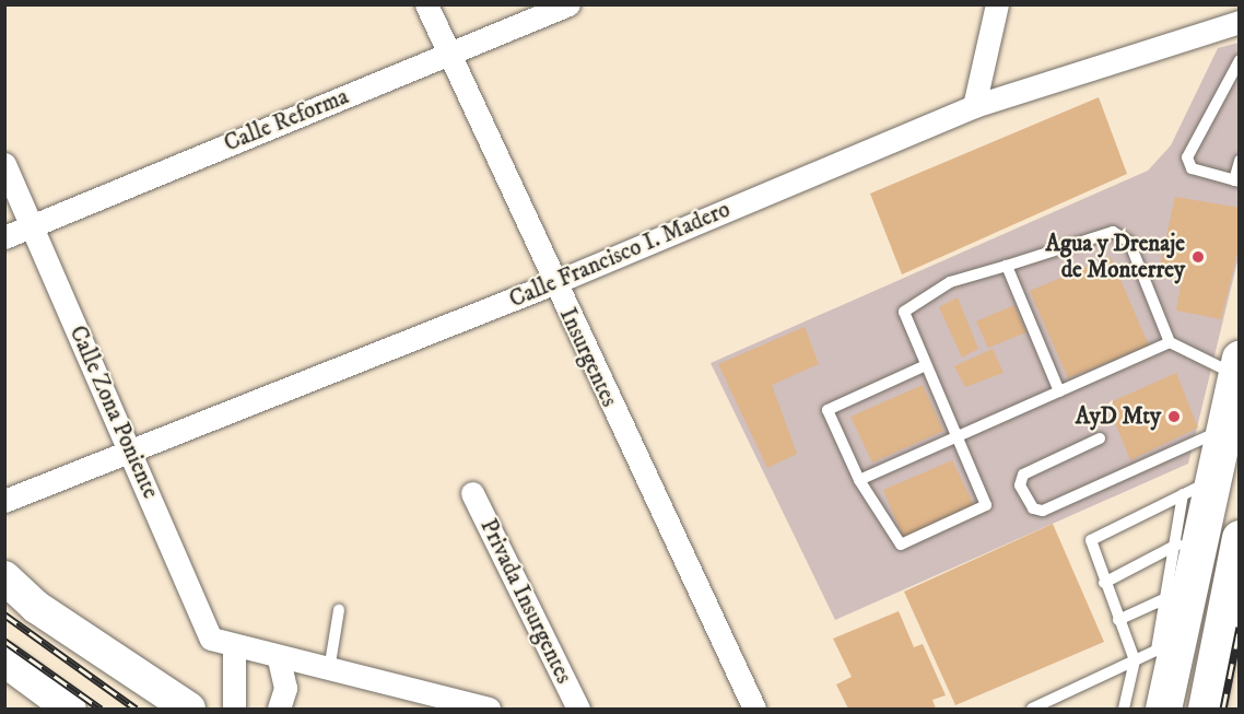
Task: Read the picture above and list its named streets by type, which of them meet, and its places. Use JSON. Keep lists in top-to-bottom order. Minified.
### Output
{"streets":{"street":["Calle Reforma","Calle Francisco I. Madero","Insurgentes","Calle Zona Poniente","Privada Insurgentes"]},"crossings":[["Calle Reforma","Insurgentes"],["Calle Reforma","Calle Zona Poniente"],["Calle Francisco I. Madero","Insurgentes"],["Calle Francisco I. Madero","Calle Zona Poniente"]],"places":["Agua y Drenaje de Monterrey","AyD Mty"]}
